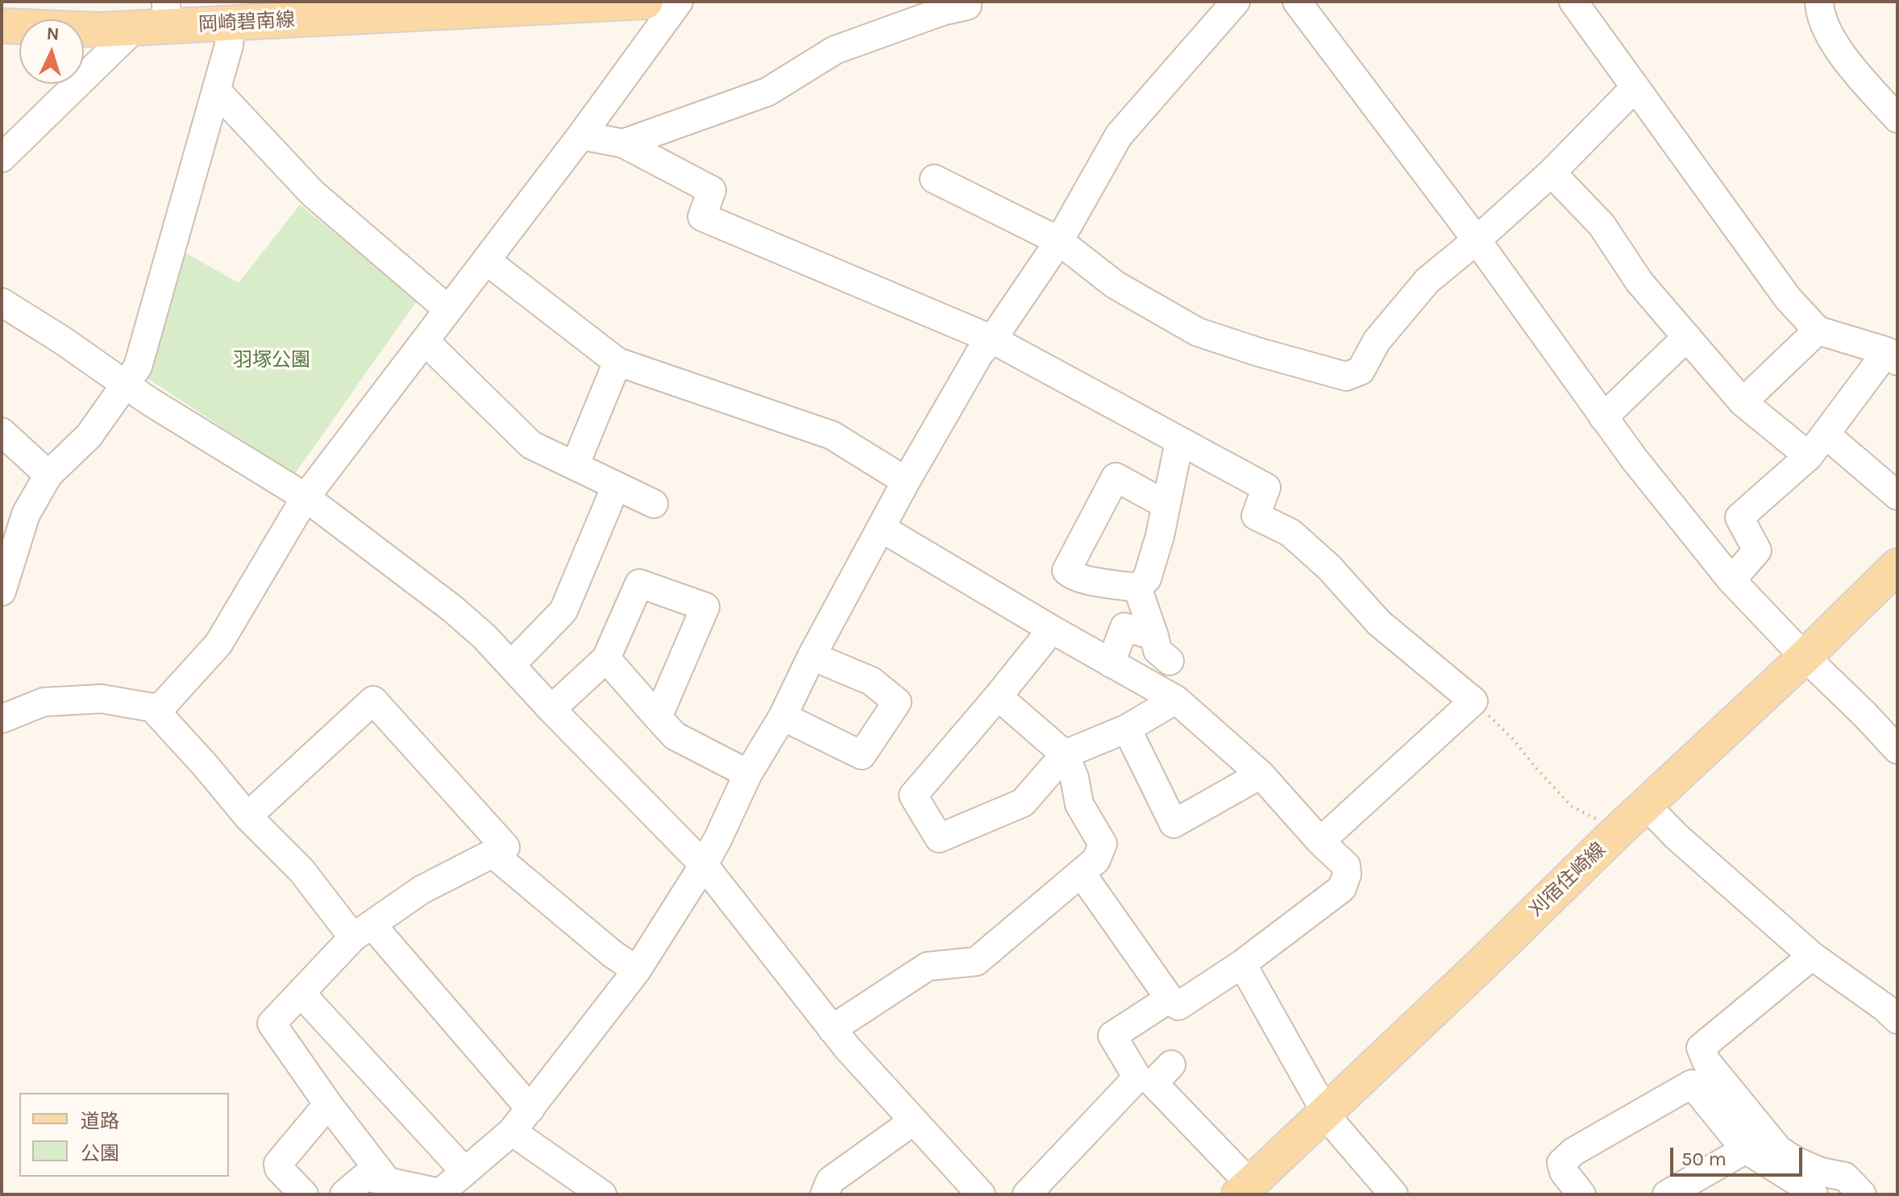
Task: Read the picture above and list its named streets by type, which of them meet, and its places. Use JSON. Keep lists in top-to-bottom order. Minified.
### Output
{"streets":{"main road":["岡崎碧南線","刈宿住崎線"]},"parks":["羽塚公園"],"legend":["道路","公園"],"scale_bar":"50 m","north":"top"}
